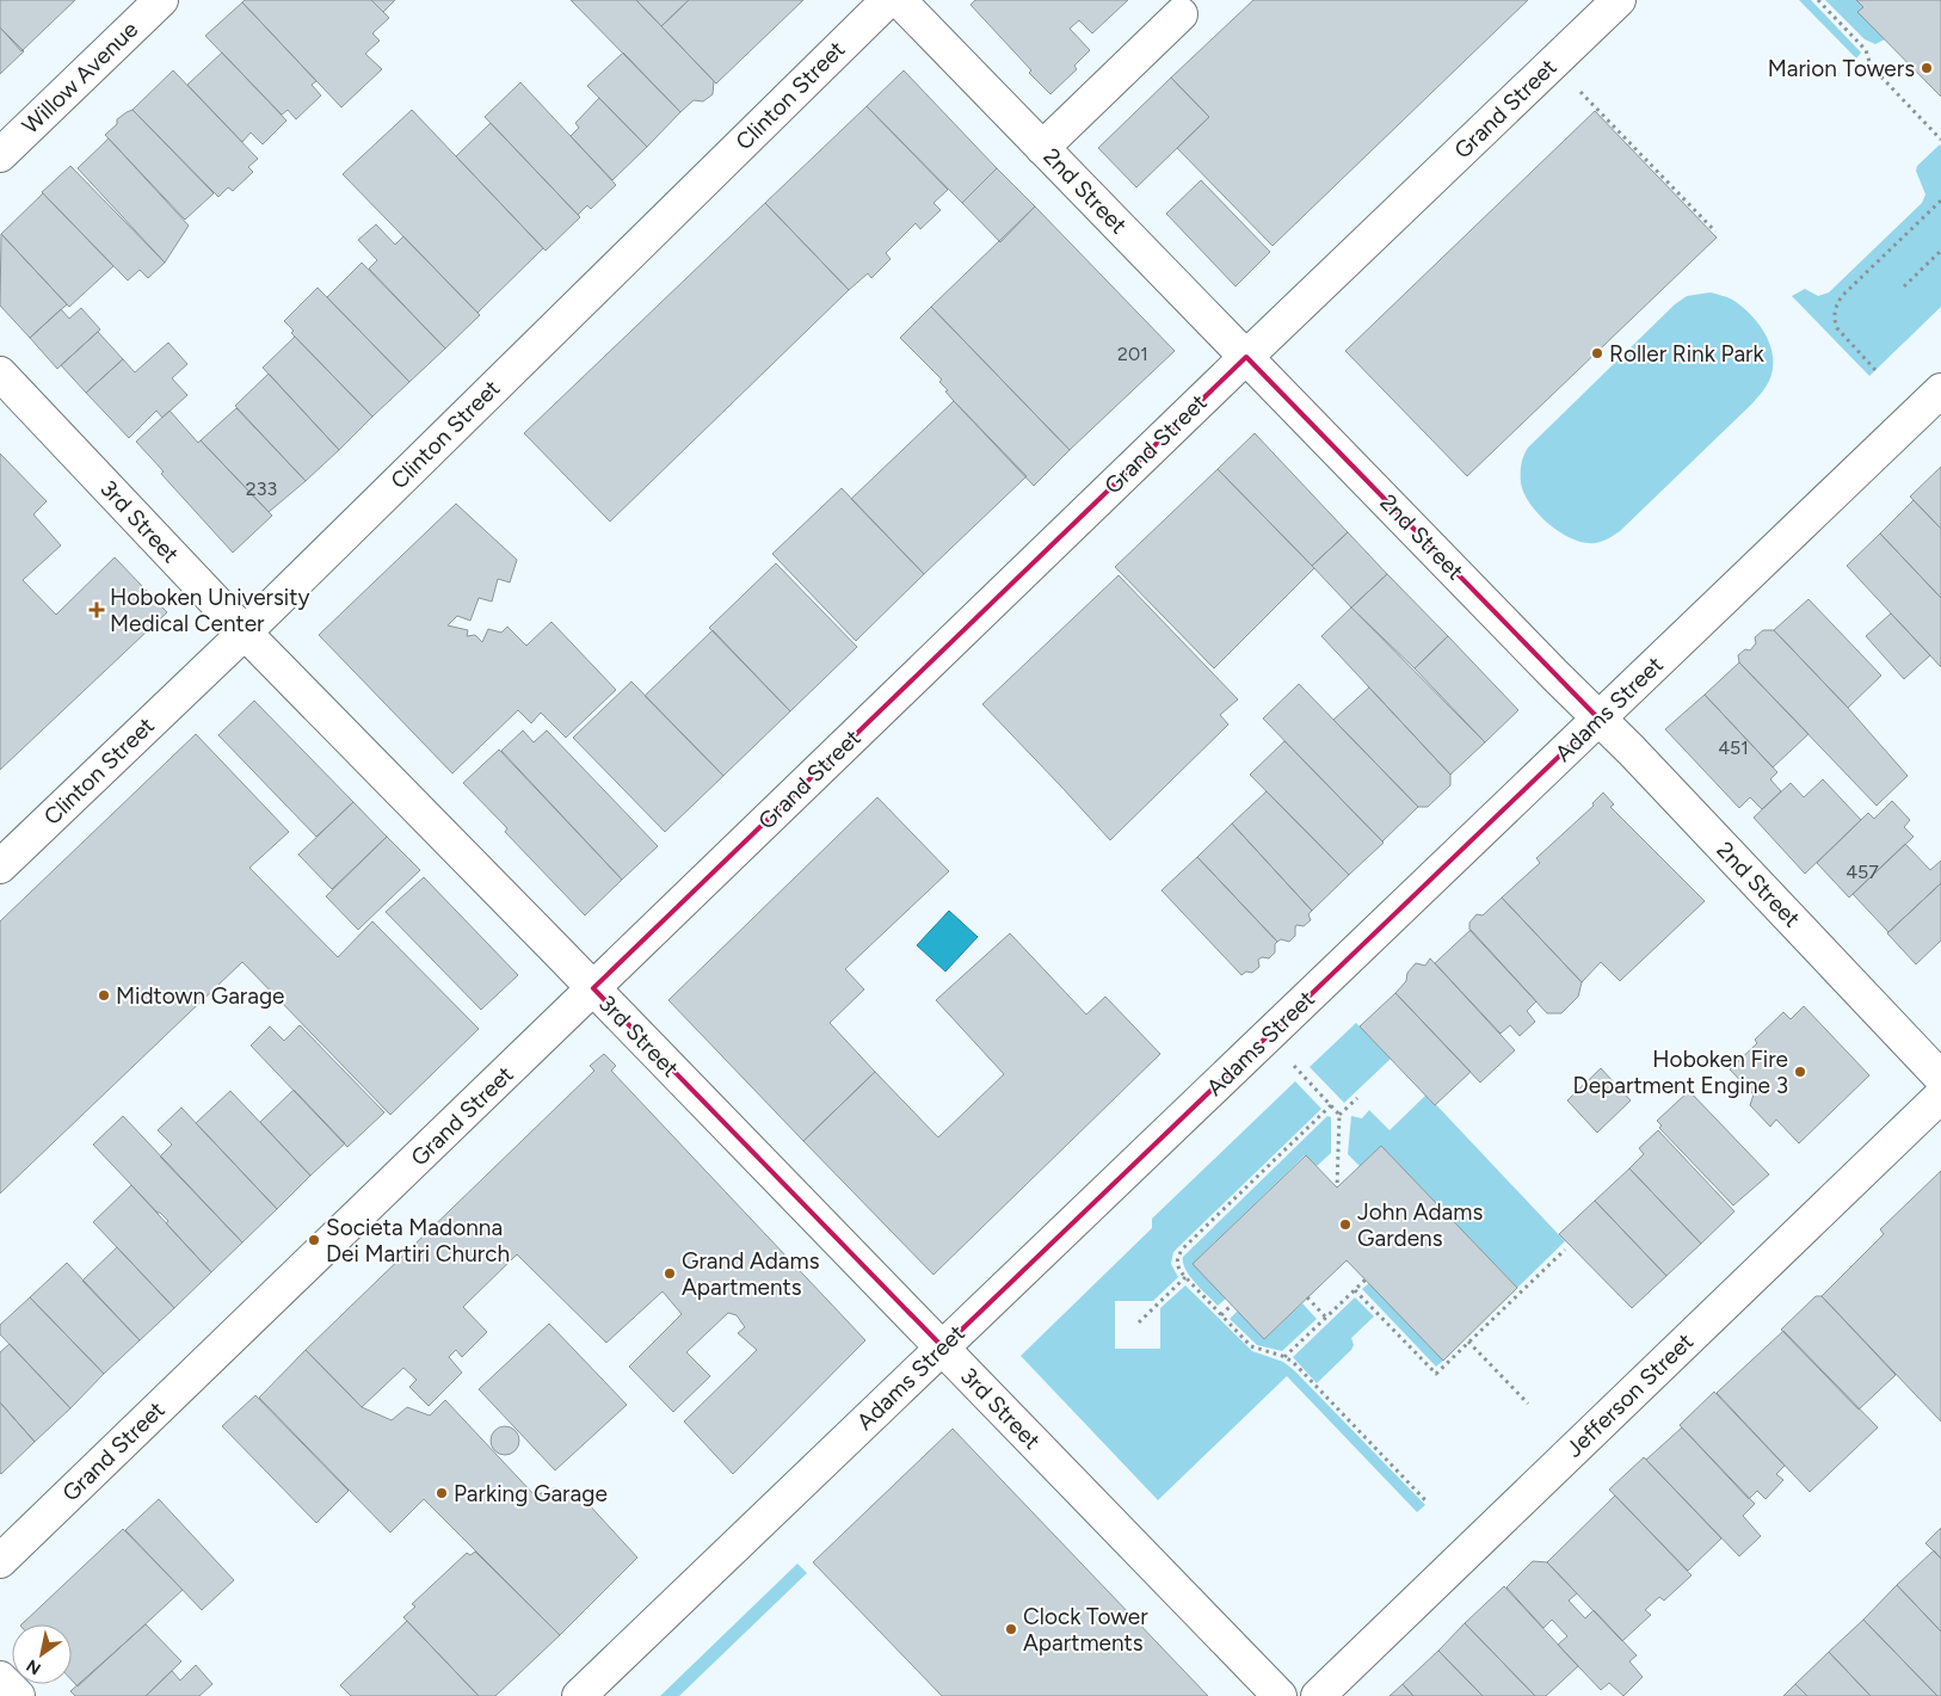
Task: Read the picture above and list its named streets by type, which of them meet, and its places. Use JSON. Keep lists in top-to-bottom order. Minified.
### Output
{"streets":{"street":["Willow Avenue","Clinton Street","Grand Street","2nd Street","3rd Street","Adams Street","Jefferson Street"]},"crossings":[["Clinton Street","3rd Street"],["Grand Street","2nd Street"],["Grand Street","3rd Street"],["2nd Street","Adams Street"],["3rd Street","Adams Street"]],"places":{"other":["Marion Towers","Roller Rink Park","Midtown Garage","Hoboken Fire Department Engine 3","John Adams Gardens","Societa Madonna Dei Martiri Church","Grand Adams Apartments","Parking Garage","Clock Tower Apartments"],"health":["Hoboken University Medical Center"]},"house_numbers":["201","233","451","457"],"north":"bottom left"}
